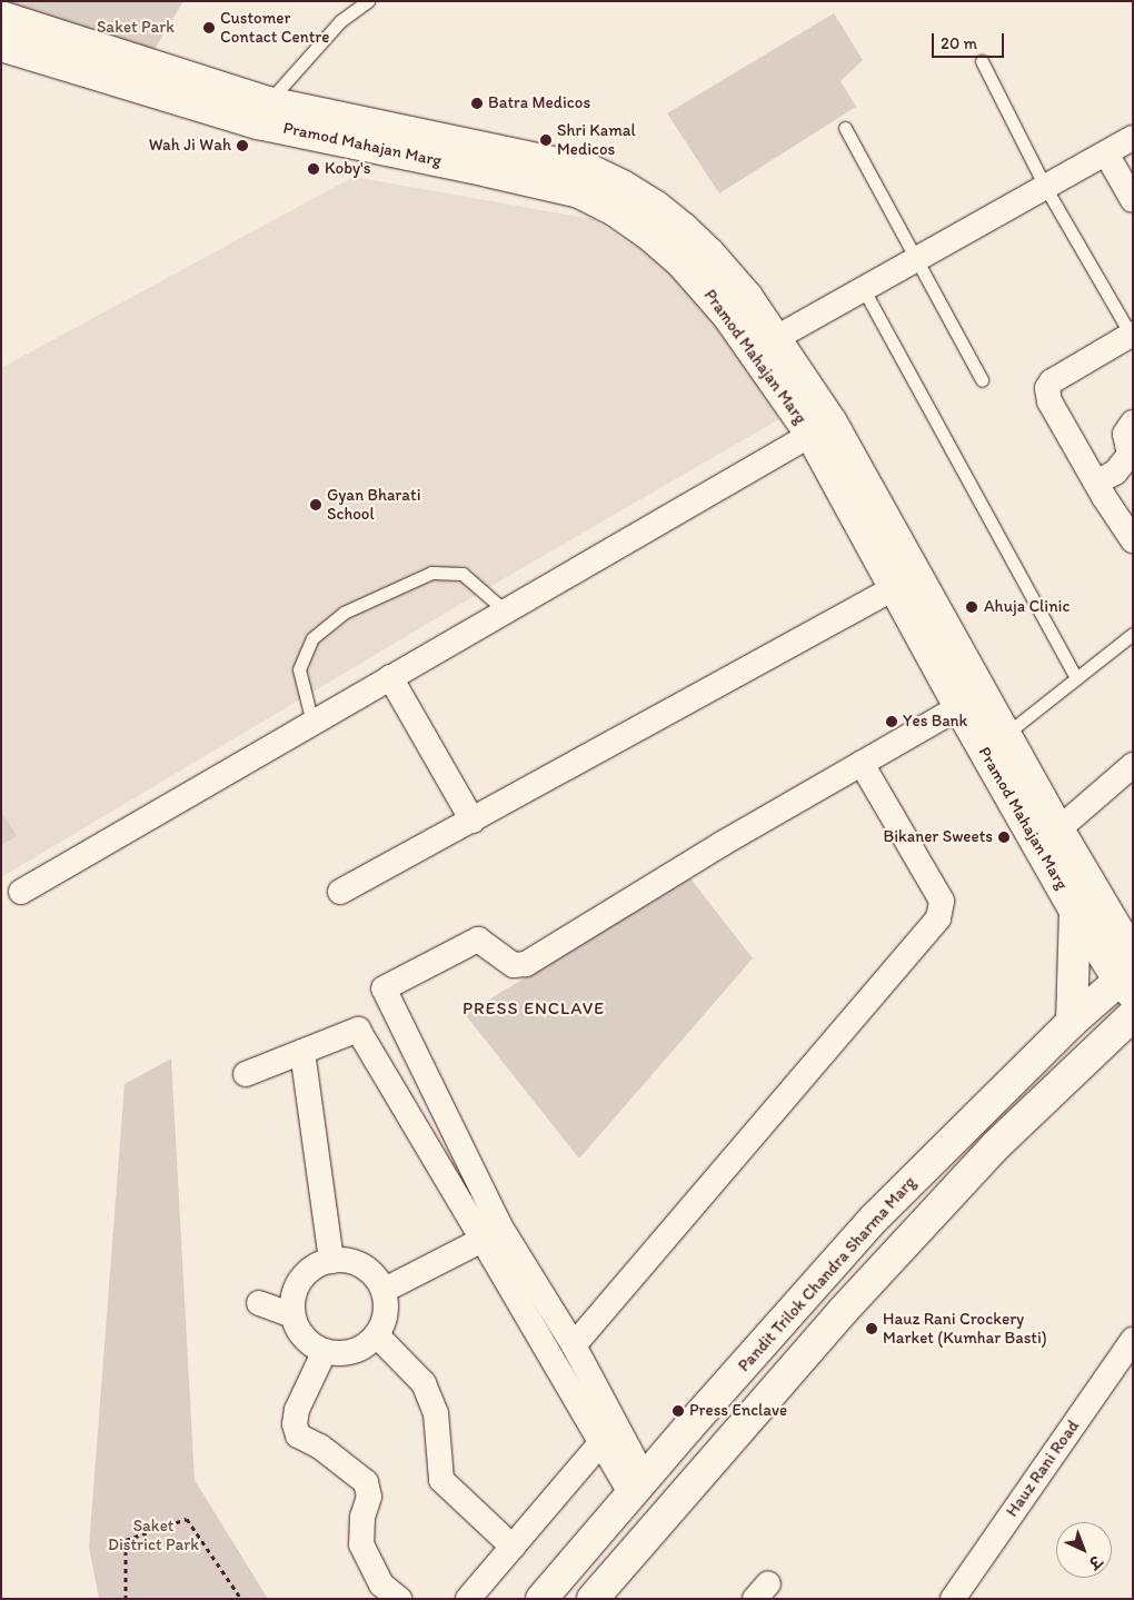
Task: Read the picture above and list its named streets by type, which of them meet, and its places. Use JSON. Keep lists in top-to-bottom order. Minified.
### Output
{"streets":{"street":["Pramod Mahajan Marg","Pandit Trilok Chandra Sharma Marg","Hauz Rani Road"]},"crossings":[["Pramod Mahajan Marg","Pandit Trilok Chandra Sharma Marg"]],"districts":["PRESS ENCLAVE"],"parks":["Saket Park","Saket District Park"],"places":["Customer Contact Centre","Batra Medicos","Shri Kamal Medicos","Wah Ji Wah","Koby's","Gyan Bharati School","Ahuja Clinic","Yes Bank","Bikaner Sweets","Hauz Rani Crockery Market (Kumhar Basti)","Press Enclave"],"scale_bar":"20 m","north":"bottom right"}
